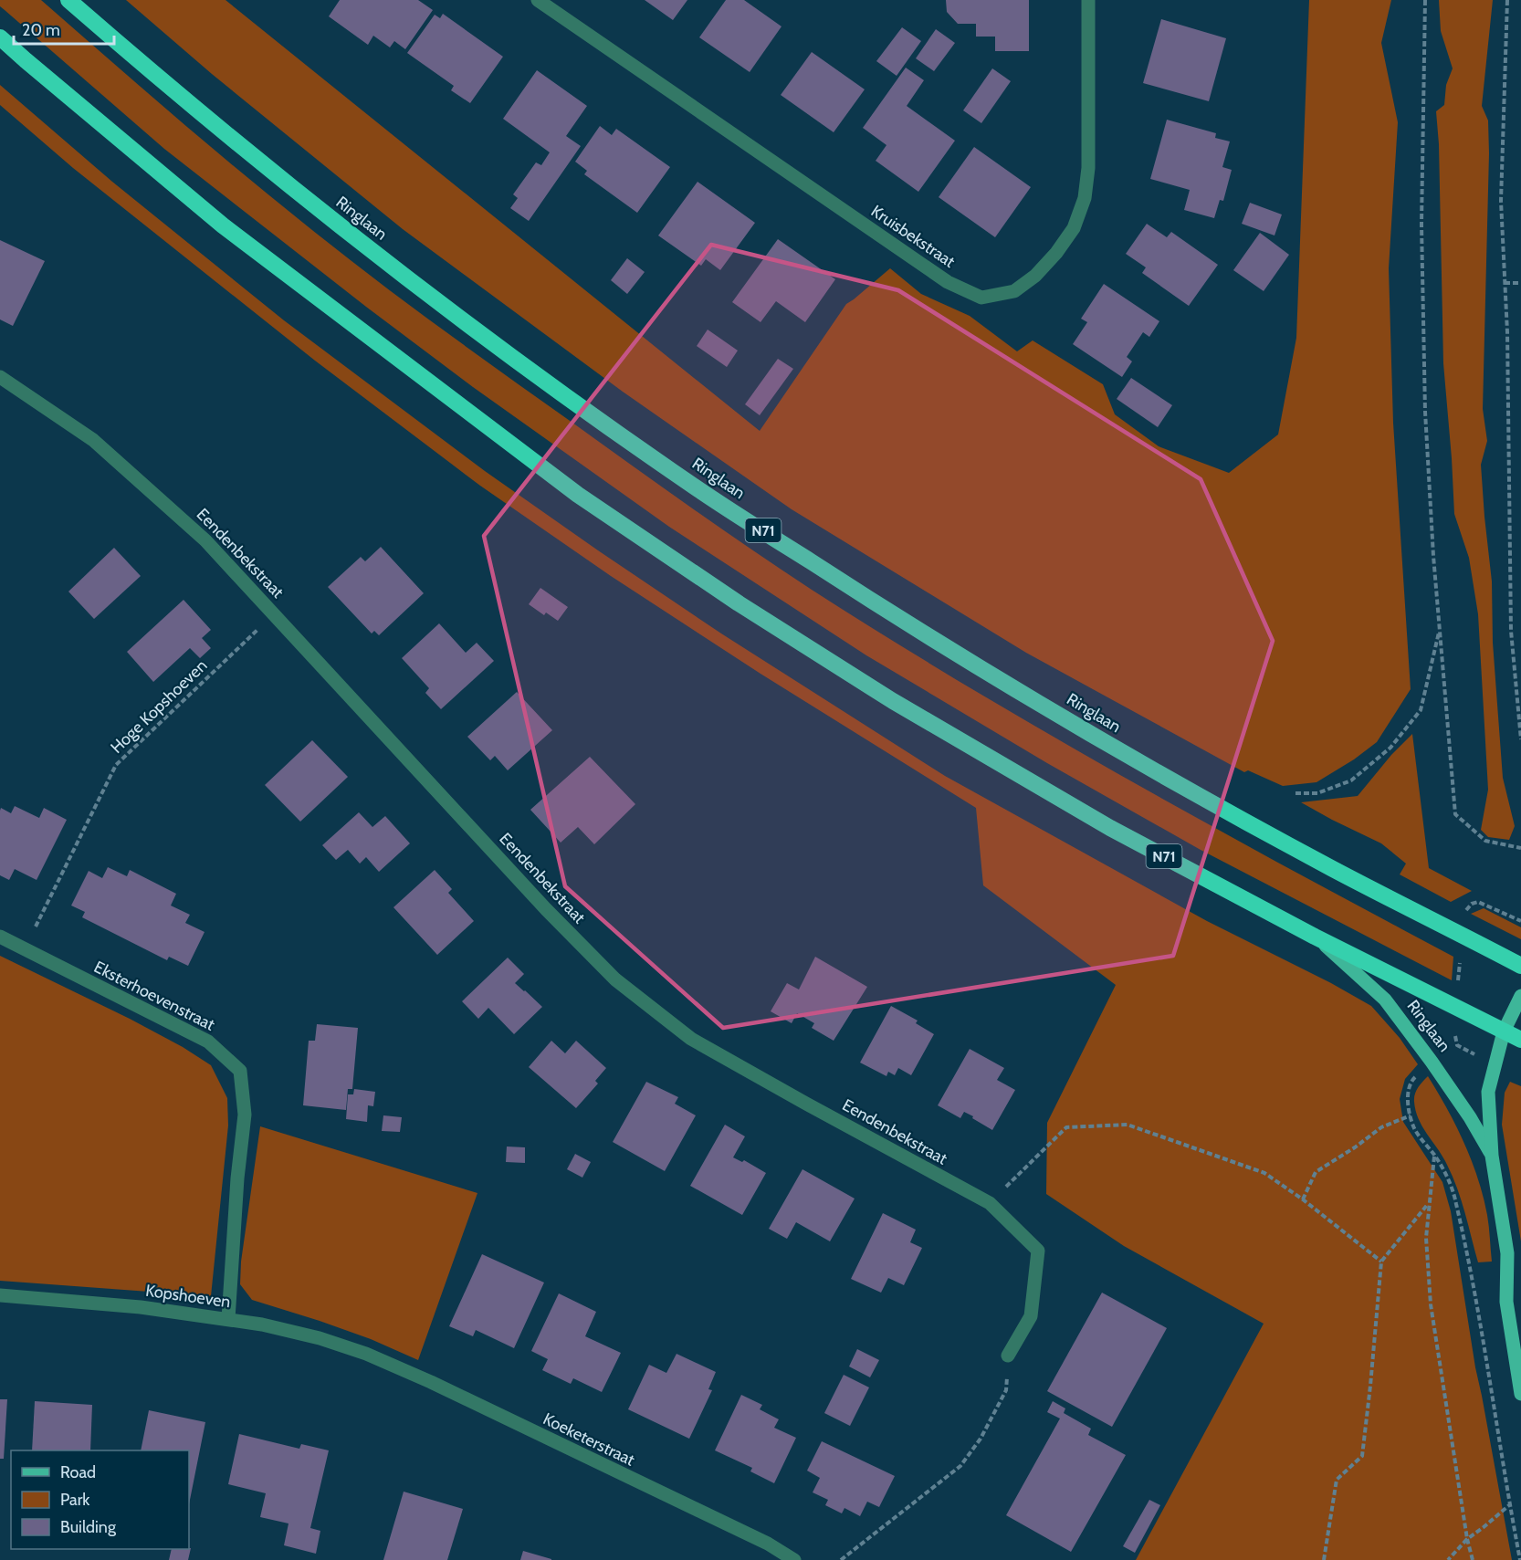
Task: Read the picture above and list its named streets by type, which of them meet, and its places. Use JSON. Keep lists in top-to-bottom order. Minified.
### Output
{"streets":{"highway":["Ringlaan","N71"],"street":["Kruisbekstraat","Eendenbekstraat","Eksterhoevenstraat","Kopshoeven","Koeketerstraat"],"path":["Hoge Kopshoeven"]},"crossings":[["Eendenbekstraat","Hoge Kopshoeven"],["Hoge Kopshoeven","Eksterhoevenstraat"],["Eksterhoevenstraat","Kopshoeven"],["Kopshoeven","Koeketerstraat"]],"legend":["Road","Park","Building"],"scale_bar":"20 m"}
